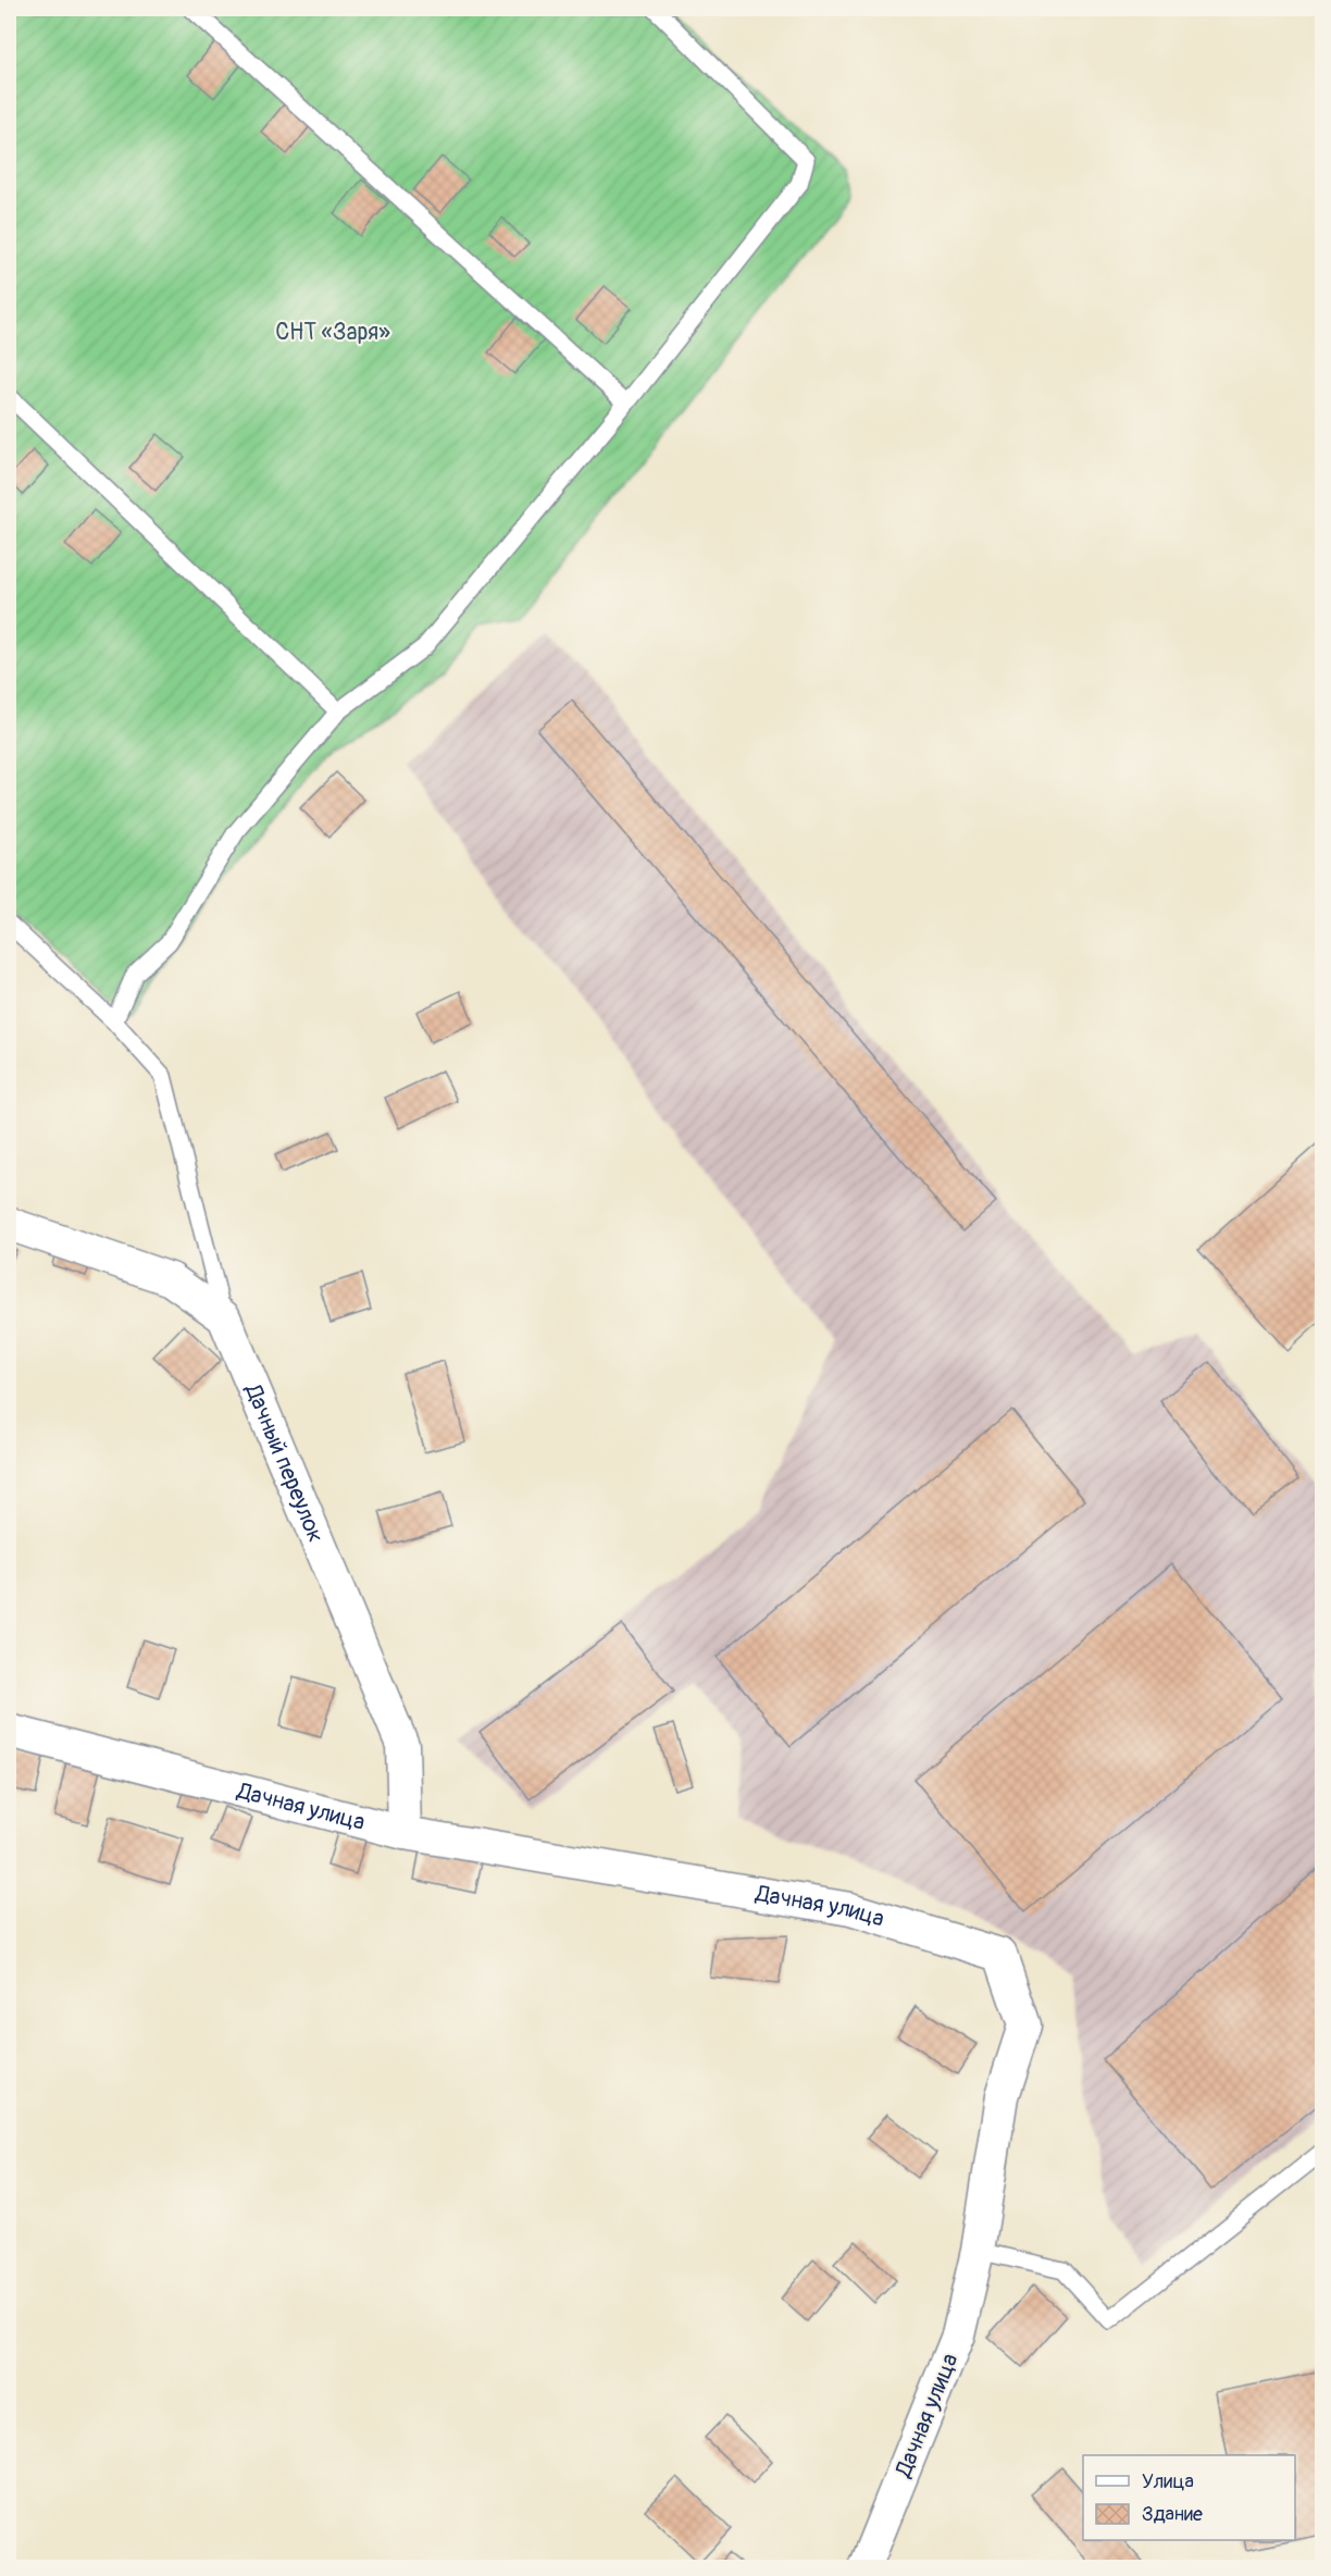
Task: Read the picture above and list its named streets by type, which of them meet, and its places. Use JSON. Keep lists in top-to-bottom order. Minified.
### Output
{"streets":{"street":["Дачный переулок","Дачная улица"]},"crossings":[["Дачный переулок","Дачная улица"]],"parks":["СНТ «Заря»"],"legend":["Улица","Здание"]}
